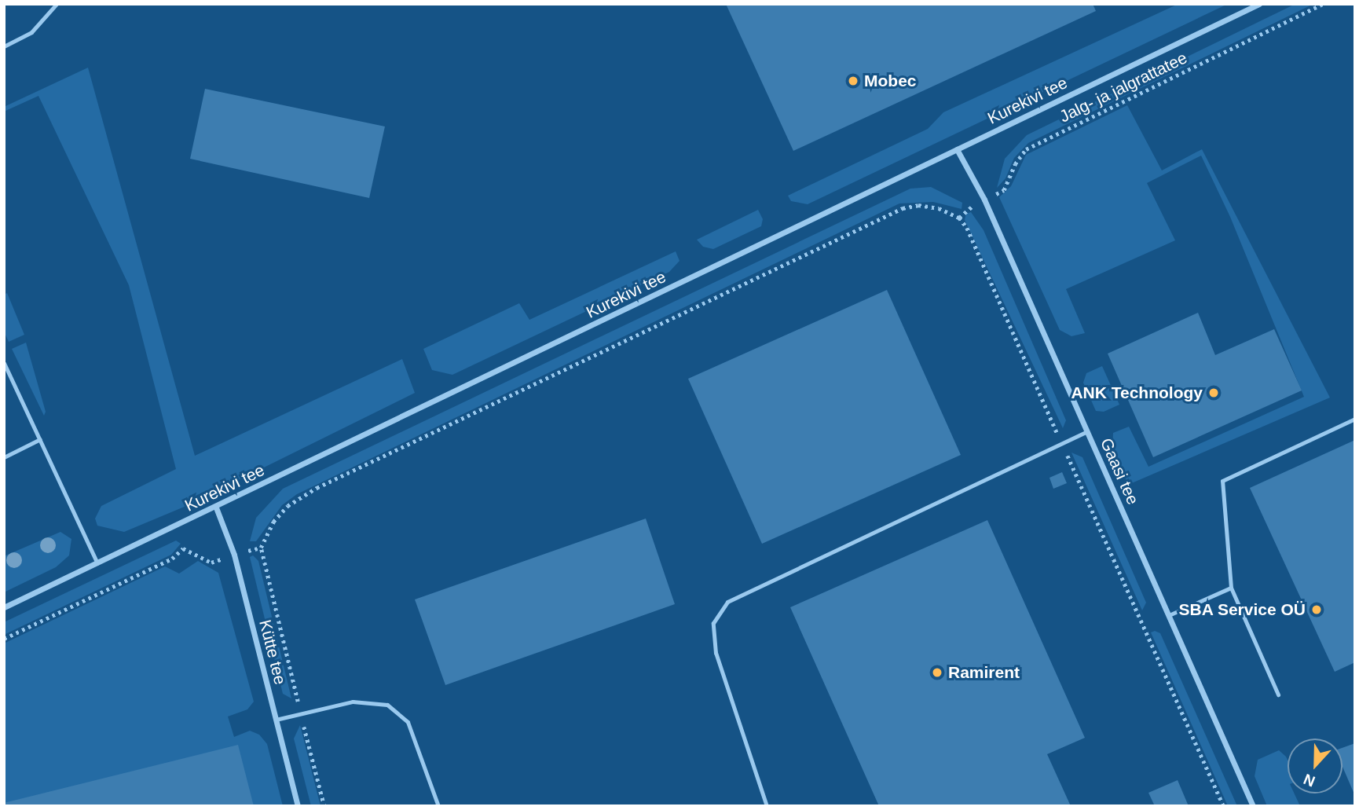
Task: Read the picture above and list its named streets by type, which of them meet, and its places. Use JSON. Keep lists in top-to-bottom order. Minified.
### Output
{"streets":{"street":["Kurekivi tee","Gaasi tee","Kütte tee"],"path":["Jalg- ja jalgrattatee"]},"crossings":[["Jalg- ja jalgrattatee","Gaasi tee"],["Kurekivi tee","Gaasi tee"],["Kurekivi tee","Kütte tee"]],"places":["Mobec","ANK Technology","SBA Service OÜ","Ramirent"],"north":"bottom"}
